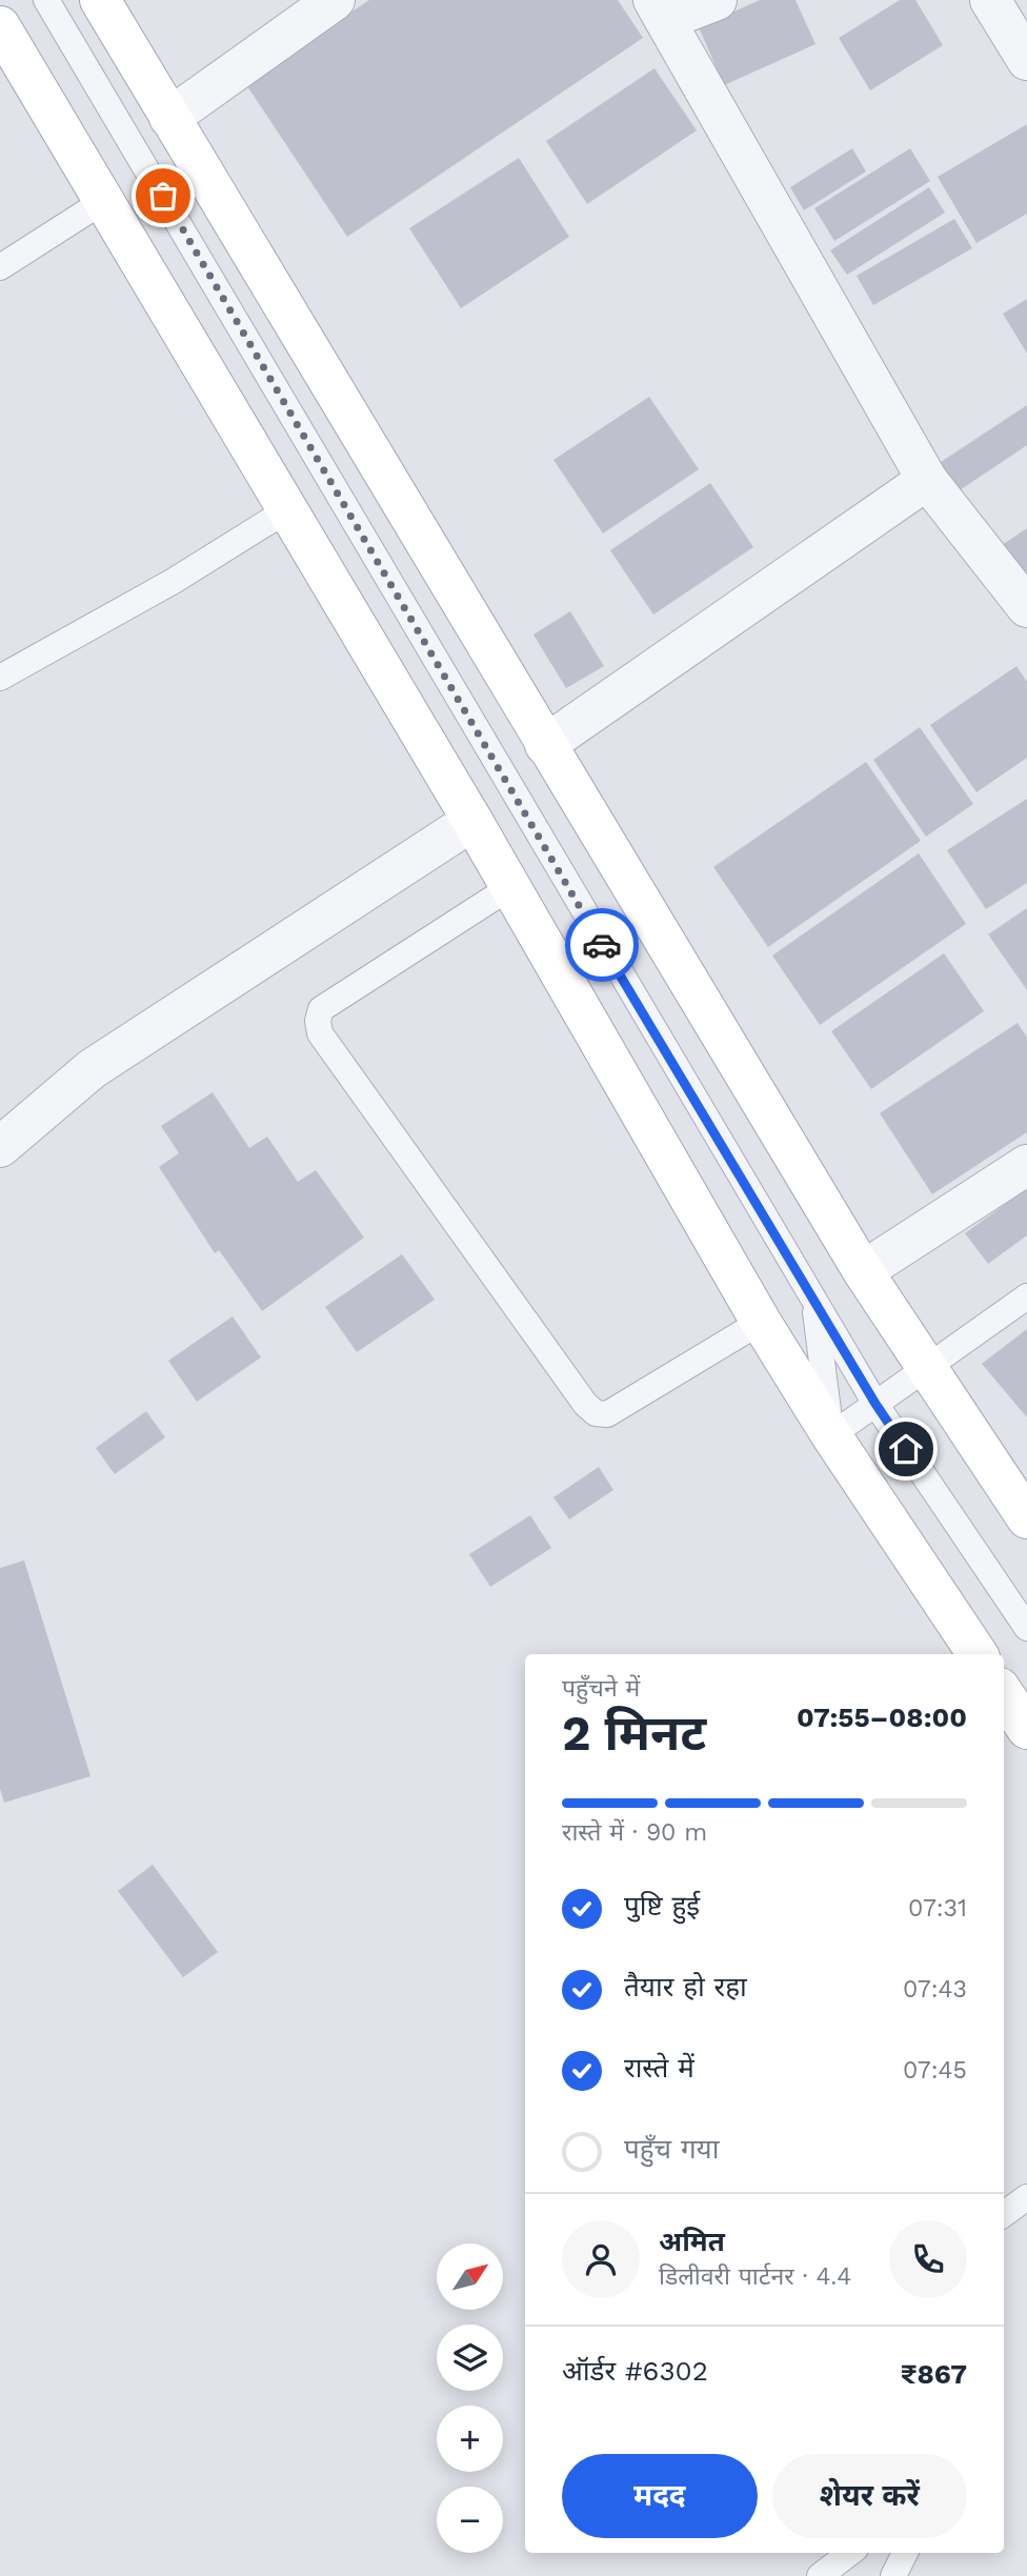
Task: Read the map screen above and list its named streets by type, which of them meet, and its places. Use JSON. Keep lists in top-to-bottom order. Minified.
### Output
{"north":"top right","page":{"heading":["2 मिनट","पहुँचने में","07:55–08:00"],"panel":["अमित","डिलीवरी पार्टनर · 4.4","ऑर्डर #6302","₹867"],"bar":"रास्ते में · 90 m","list":[["पुष्टि हुई","07:31"],["तैयार हो रहा","07:43"],["रास्ते में","07:45"],"पहुँच गया"],"map_buttons":["+","−"],"buttons":["मदद","शेयर करें"]}}
